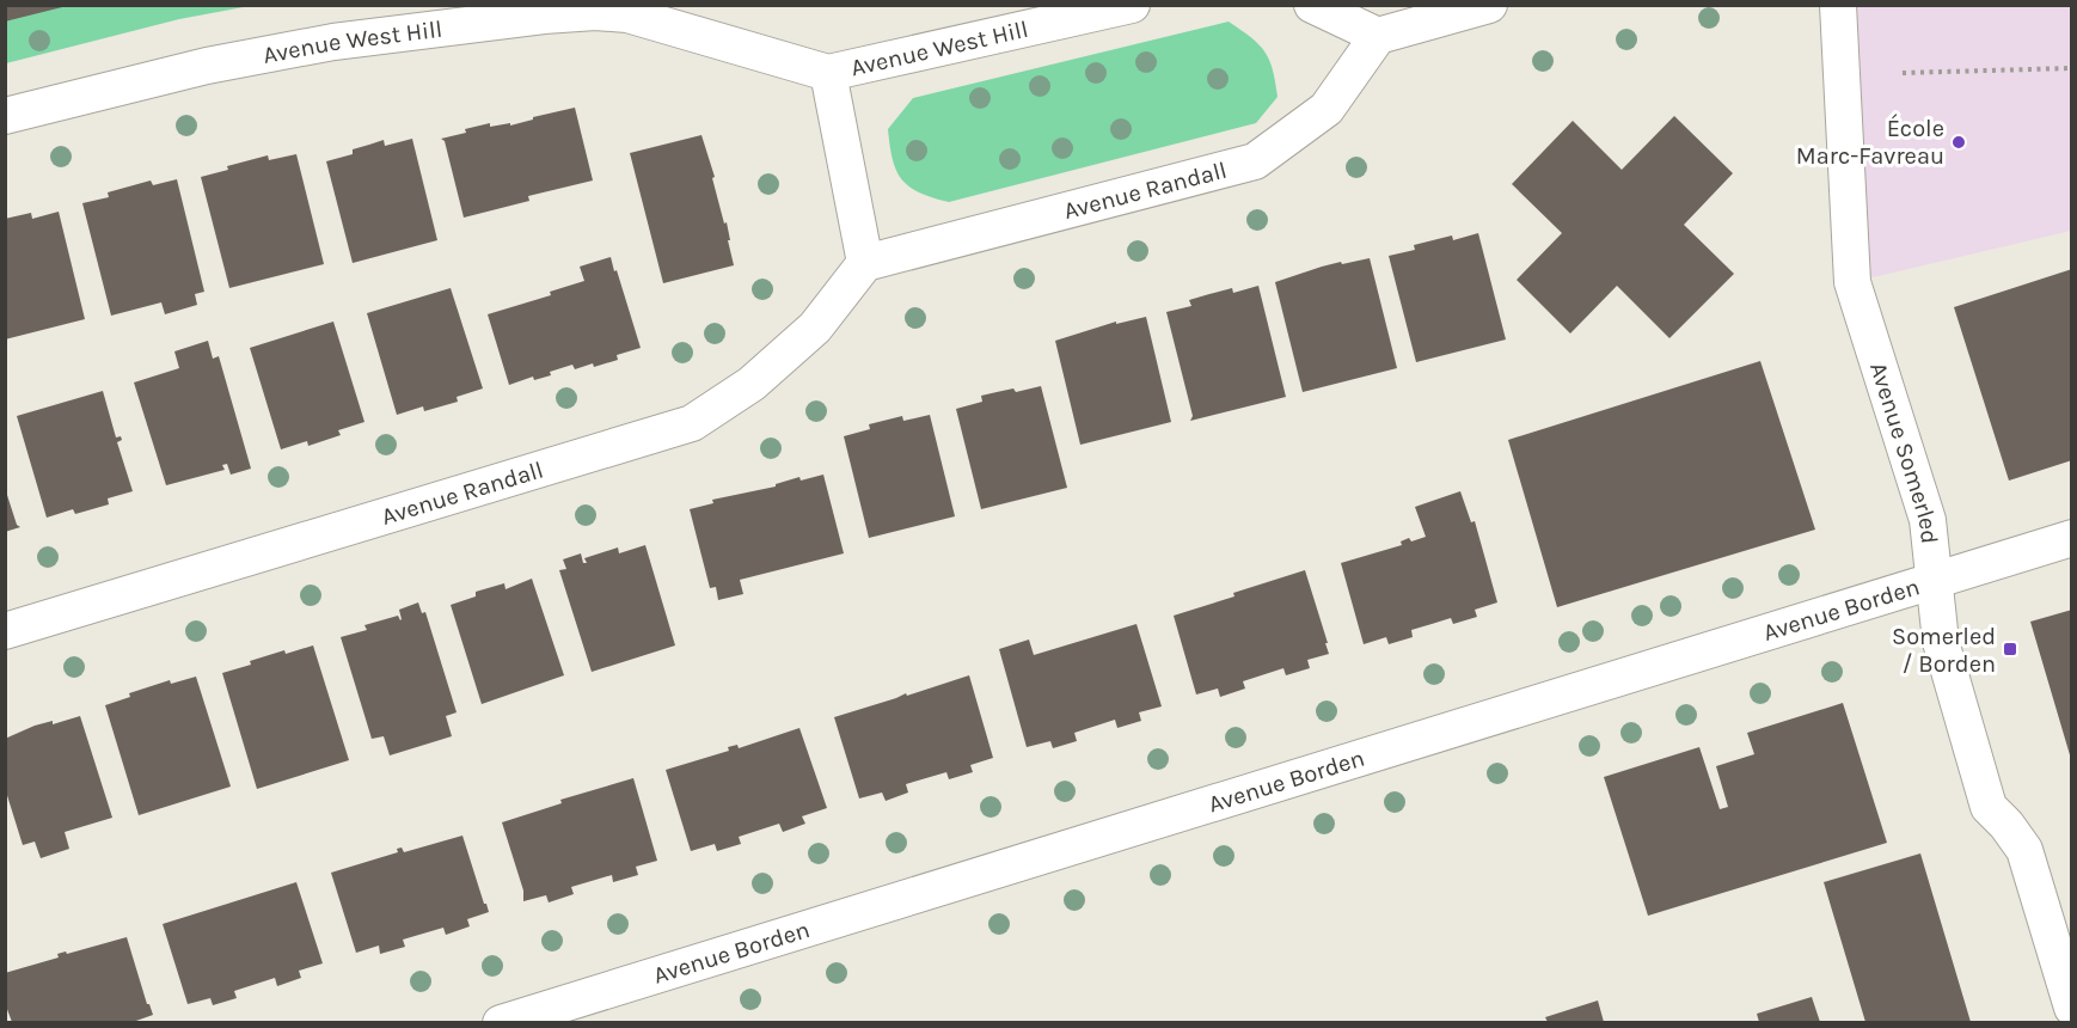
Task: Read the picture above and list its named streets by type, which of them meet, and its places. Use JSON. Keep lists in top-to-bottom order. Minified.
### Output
{"streets":{"street":["Avenue West Hill","Avenue Randall","Avenue Somerled","Avenue Borden"]},"crossings":[["Avenue West Hill","Avenue Randall"],["Avenue Somerled","Avenue Borden"]],"places":{"other":["École Marc-Favreau"],"transit":["Somerled / Borden"]}}
